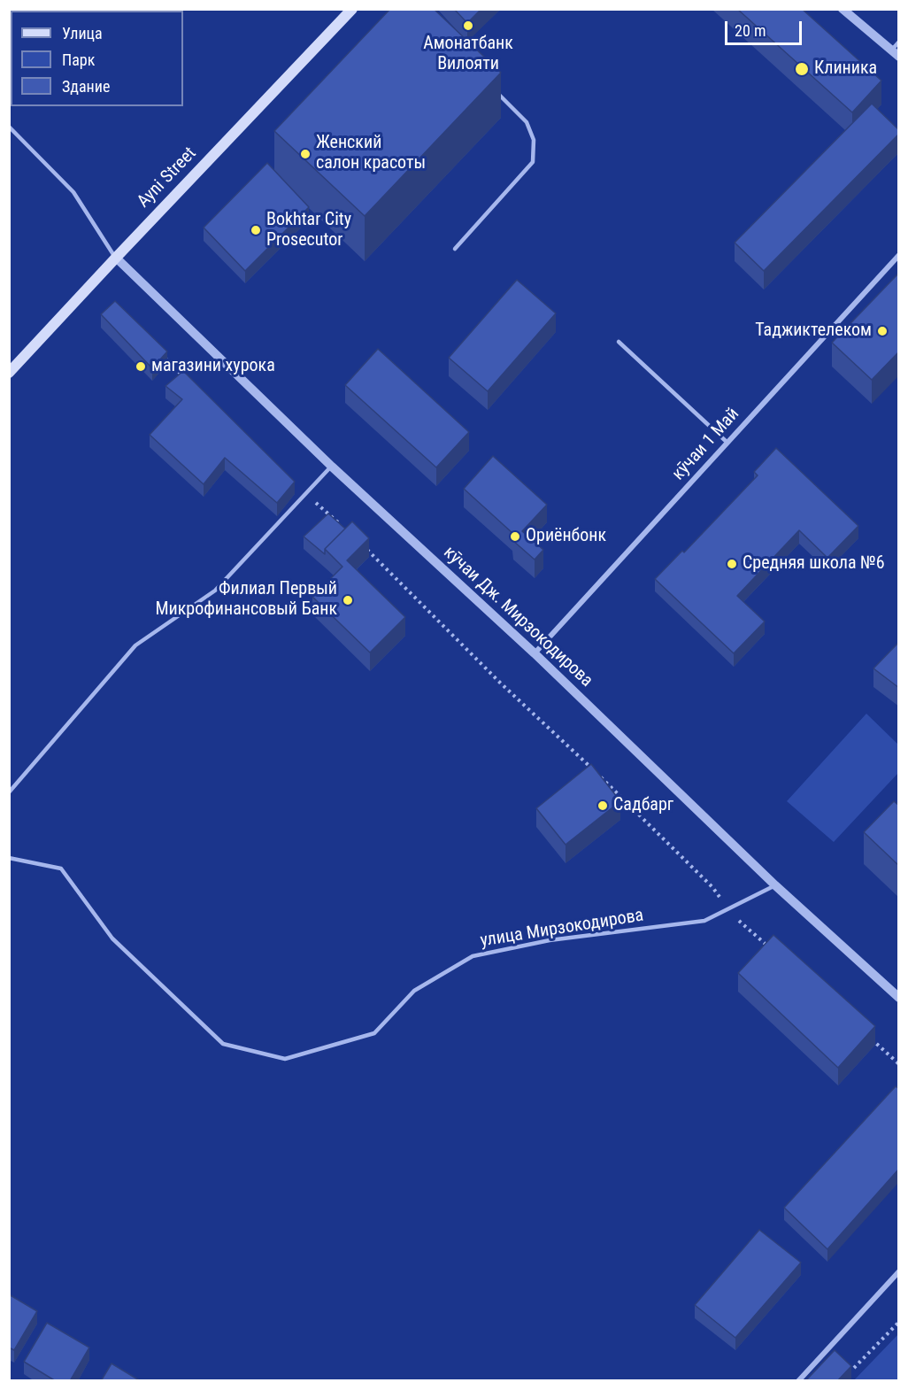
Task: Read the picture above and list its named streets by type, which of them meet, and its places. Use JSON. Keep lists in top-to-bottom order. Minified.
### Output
{"streets":{"main road":["Ayni Street"],"street":["кӯчаи 1 Май","кӯчаи Дж. Мирзокодирова"],"lane":["улица Мирзокодирова"]},"crossings":[["Ayni Street","кӯчаи Дж. Мирзокодирова"],["кӯчаи 1 Май","кӯчаи Дж. Мирзокодирова"],["кӯчаи Дж. Мирзокодирова","улица Мирзокодирова"]],"places":["Амонатбанк Вилояти","Клиника","Женский салон красоты","Bokhtar City Prosecutor","Таджиктелеком","магазини хурока","Ориёнбонк","Средняя школа №6","Филиал Первый Микрофинансовый Банк","Садбарг"],"legend":["Улица","Парк","Здание"],"scale_bar":"20 m"}
